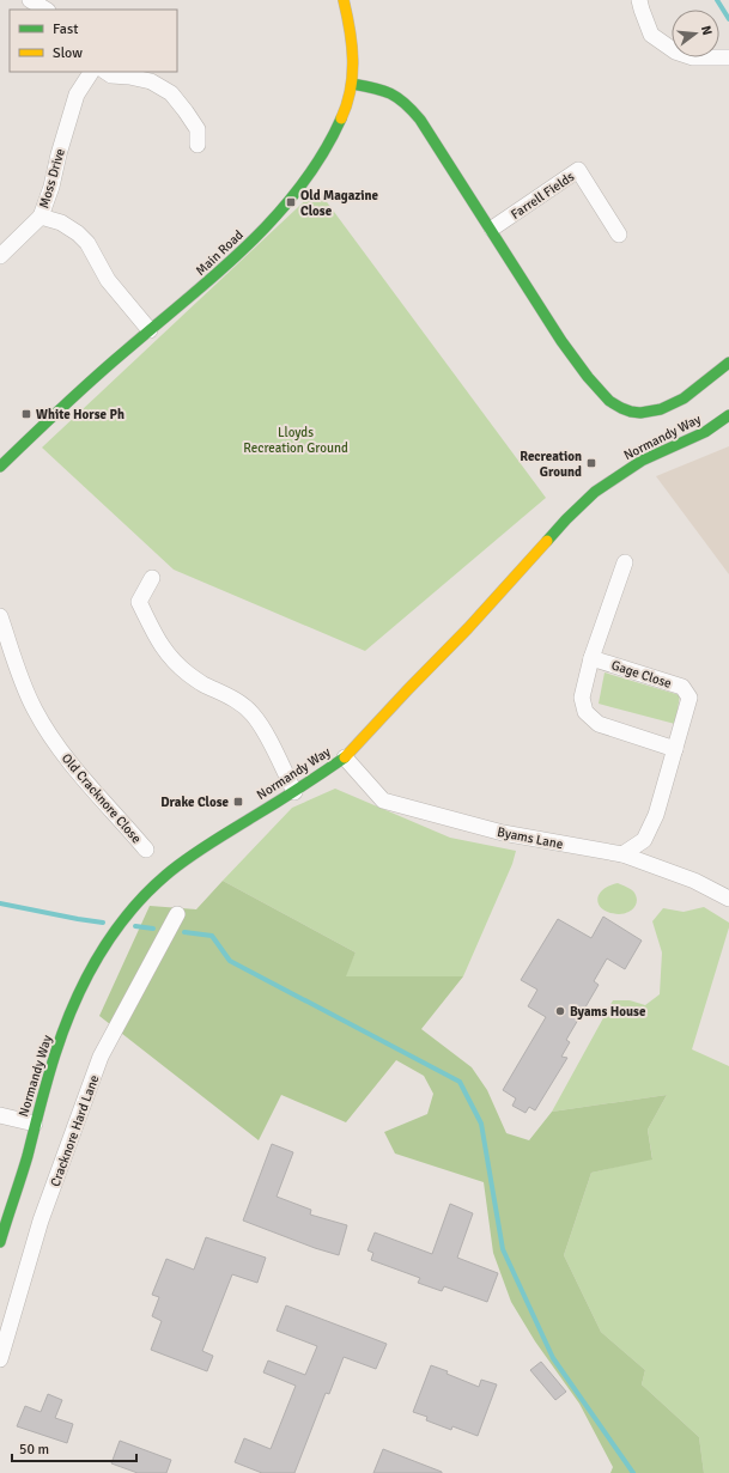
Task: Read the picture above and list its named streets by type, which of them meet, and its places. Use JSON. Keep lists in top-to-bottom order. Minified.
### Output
{"streets":{"street":["Moss Drive","Farrell Fields","Main Road","Normandy Way","Gage Close","Old Cracknore Close","Byams Lane","Cracknore Hard Lane"]},"crossings":[["Moss Drive","Main Road"],["Normandy Way","Byams Lane"],["Gage Close","Byams Lane"]],"parks":["Lloyds Recreation Ground"],"places":{"transit":["Old Magazine Close","White Horse Ph","Recreation Ground","Drake Close"],"other":["Byams House"]},"legend":["Fast","Slow"],"scale_bar":"50 m","north":"right"}
